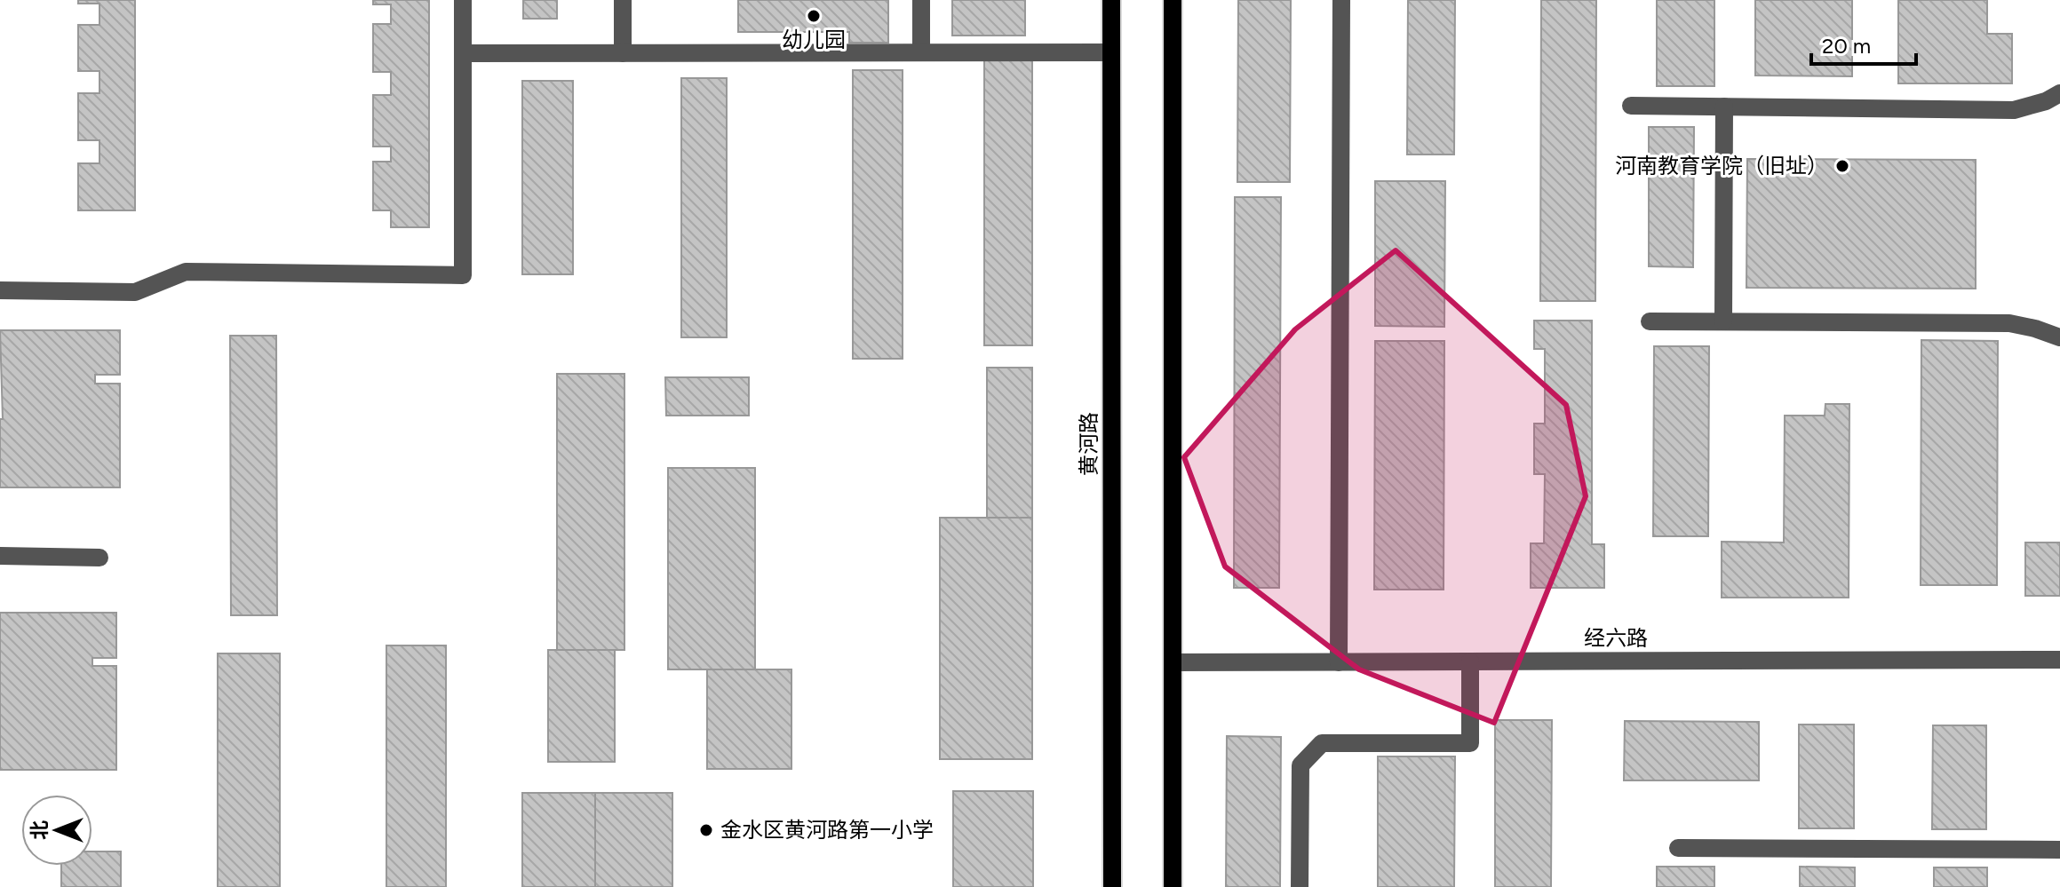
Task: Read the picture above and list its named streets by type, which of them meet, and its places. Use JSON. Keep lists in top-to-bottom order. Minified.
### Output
{"streets":{"main road":["黄河路"],"street":["经六路"]},"places":["幼儿园","河南教育学院（旧址）","金水区黄河路第一小学"],"scale_bar":"20 m","north":"left"}
